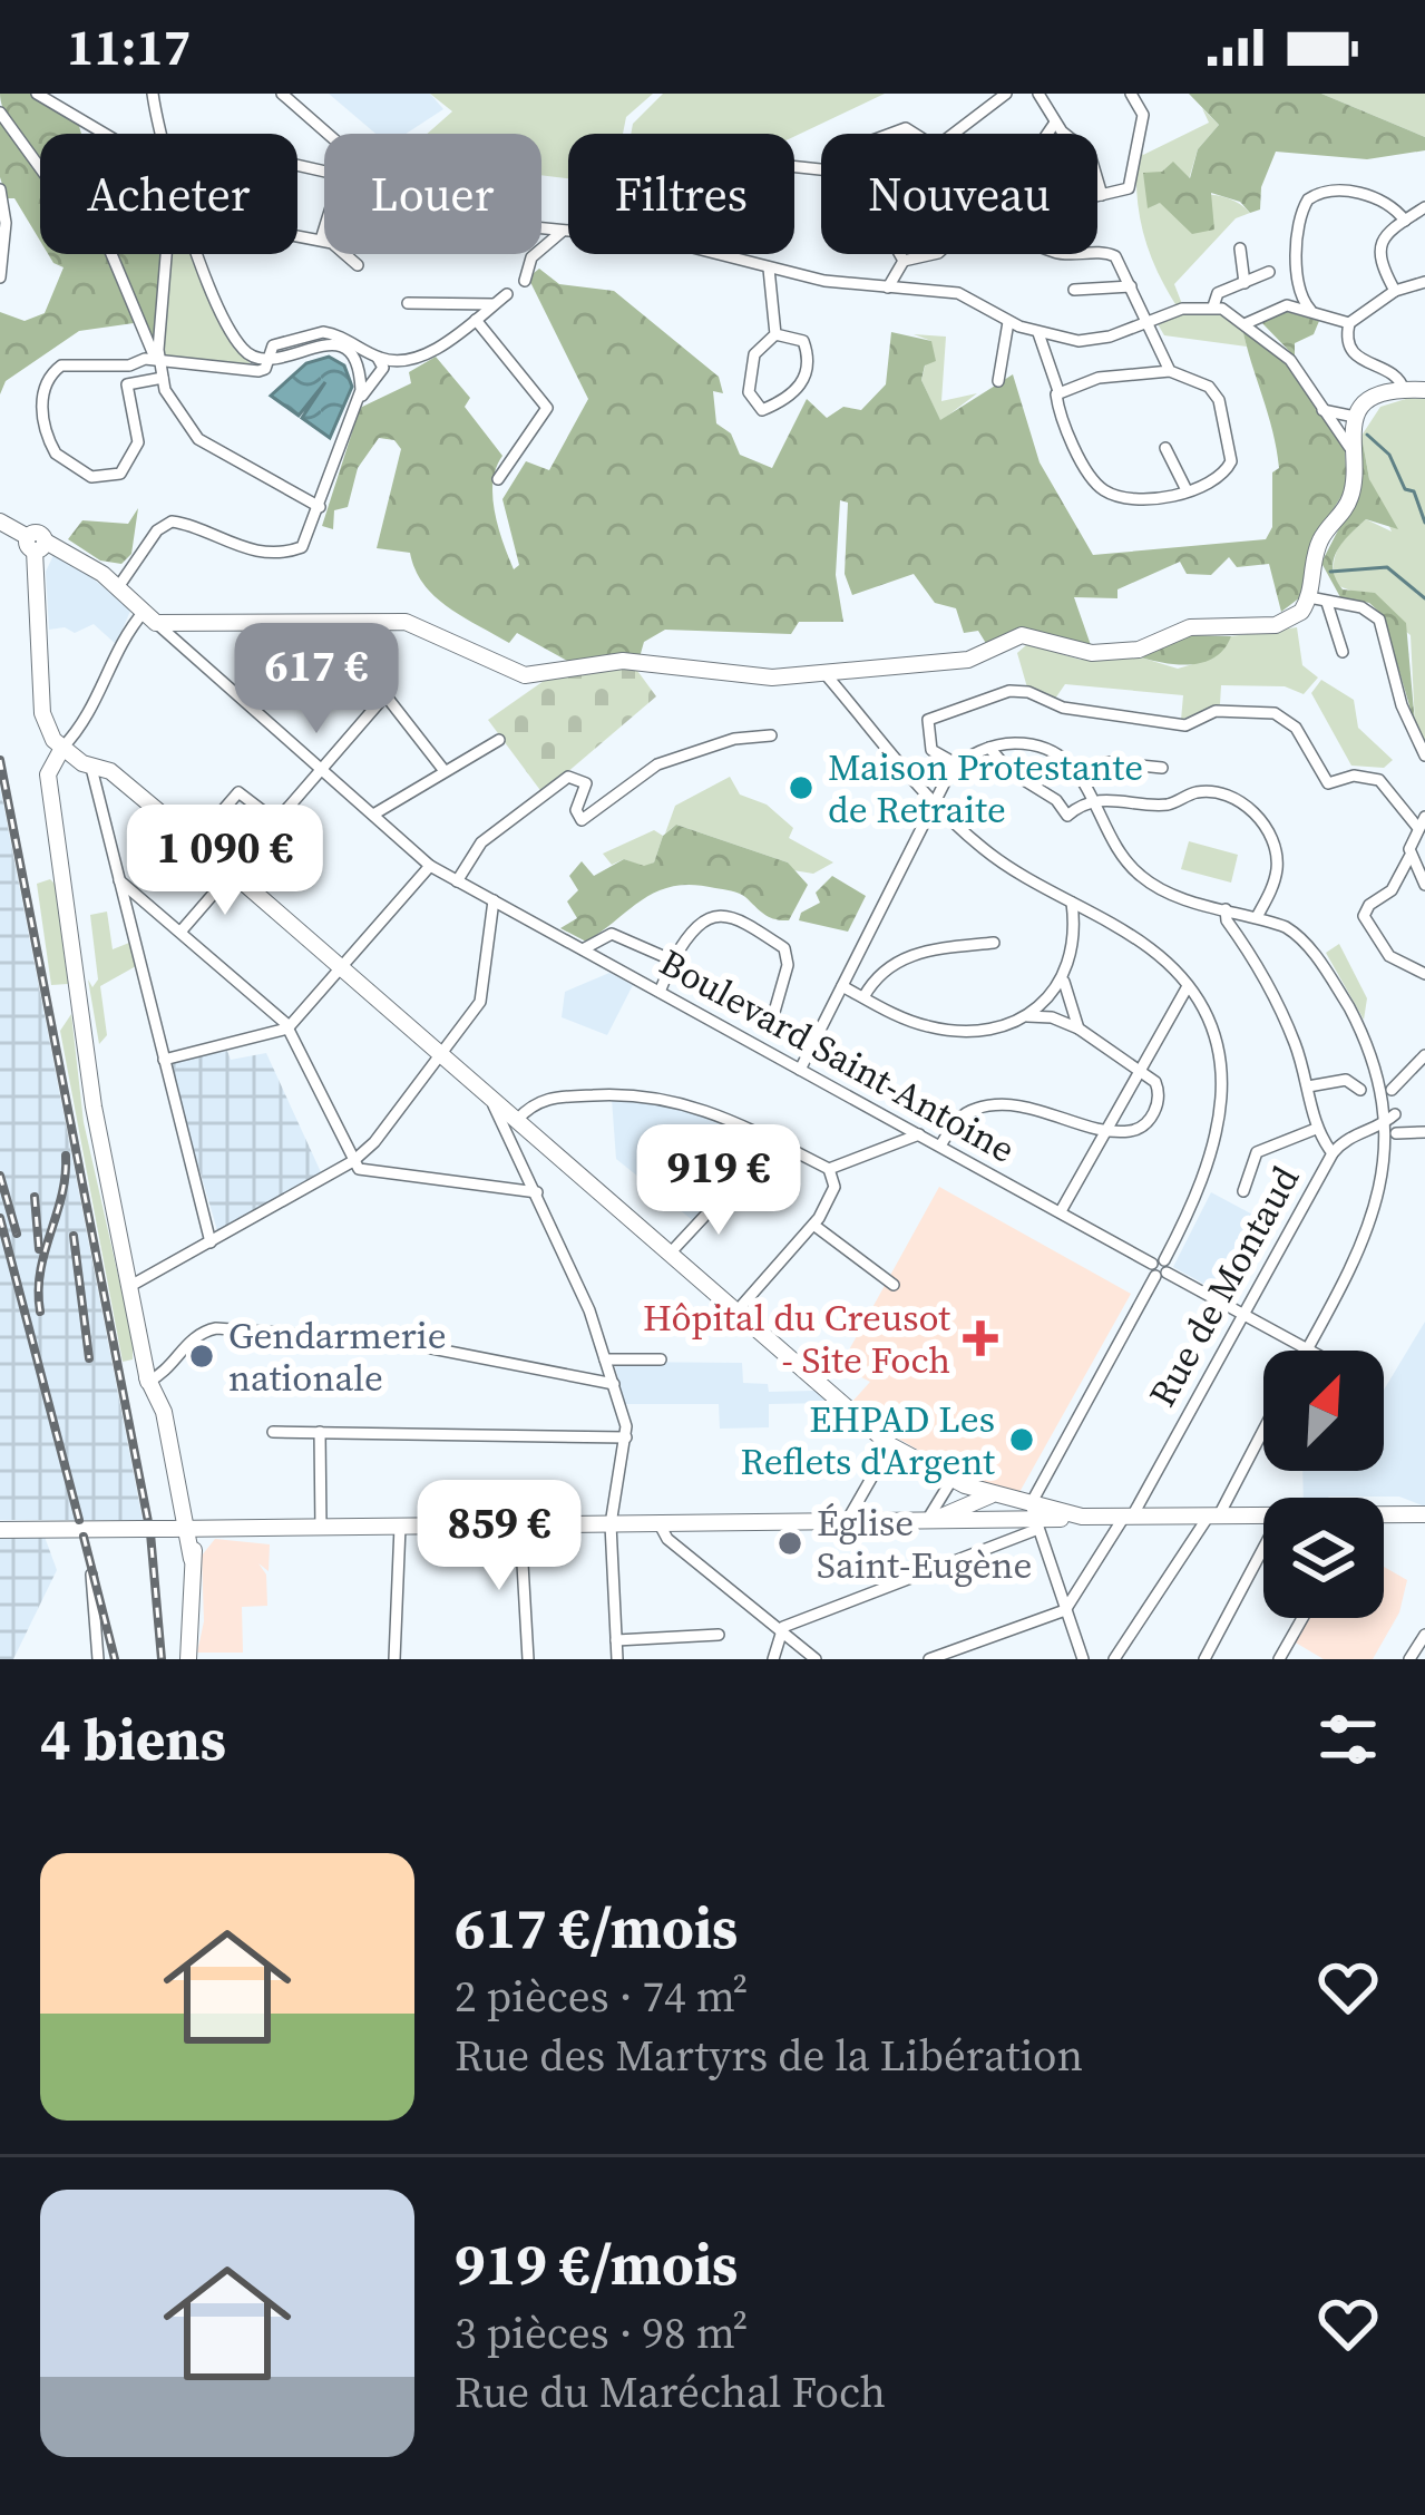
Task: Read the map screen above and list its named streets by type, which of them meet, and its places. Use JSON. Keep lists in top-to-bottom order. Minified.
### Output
{"streets":{"street":["Boulevard Saint-Antoine","Rue de Montaud"]},"crossings":[["Boulevard Saint-Antoine","Rue de Montaud"]],"places":{"other":["Maison Protestante de Retraite","Gendarmerie nationale","EHPAD Les Reflets d'Argent","Église Saint-Eugène"],"health":["Hôpital du Creusot - Site Foch"]},"north":"top right","page":{"status":"11:17","chip":["Acheter","Louer","Filtres","Nouveau"],"price":["617 €","1 090 €","919 €","859 €"],"heading":"4 biens","list":[{"name":"617 €/mois","note":"2 pièces · 74 m² · Rue des Martyrs de la Libération"},{"name":"919 €/mois","note":"3 pièces · 98 m² · Rue du Maréchal Foch"}]}}
